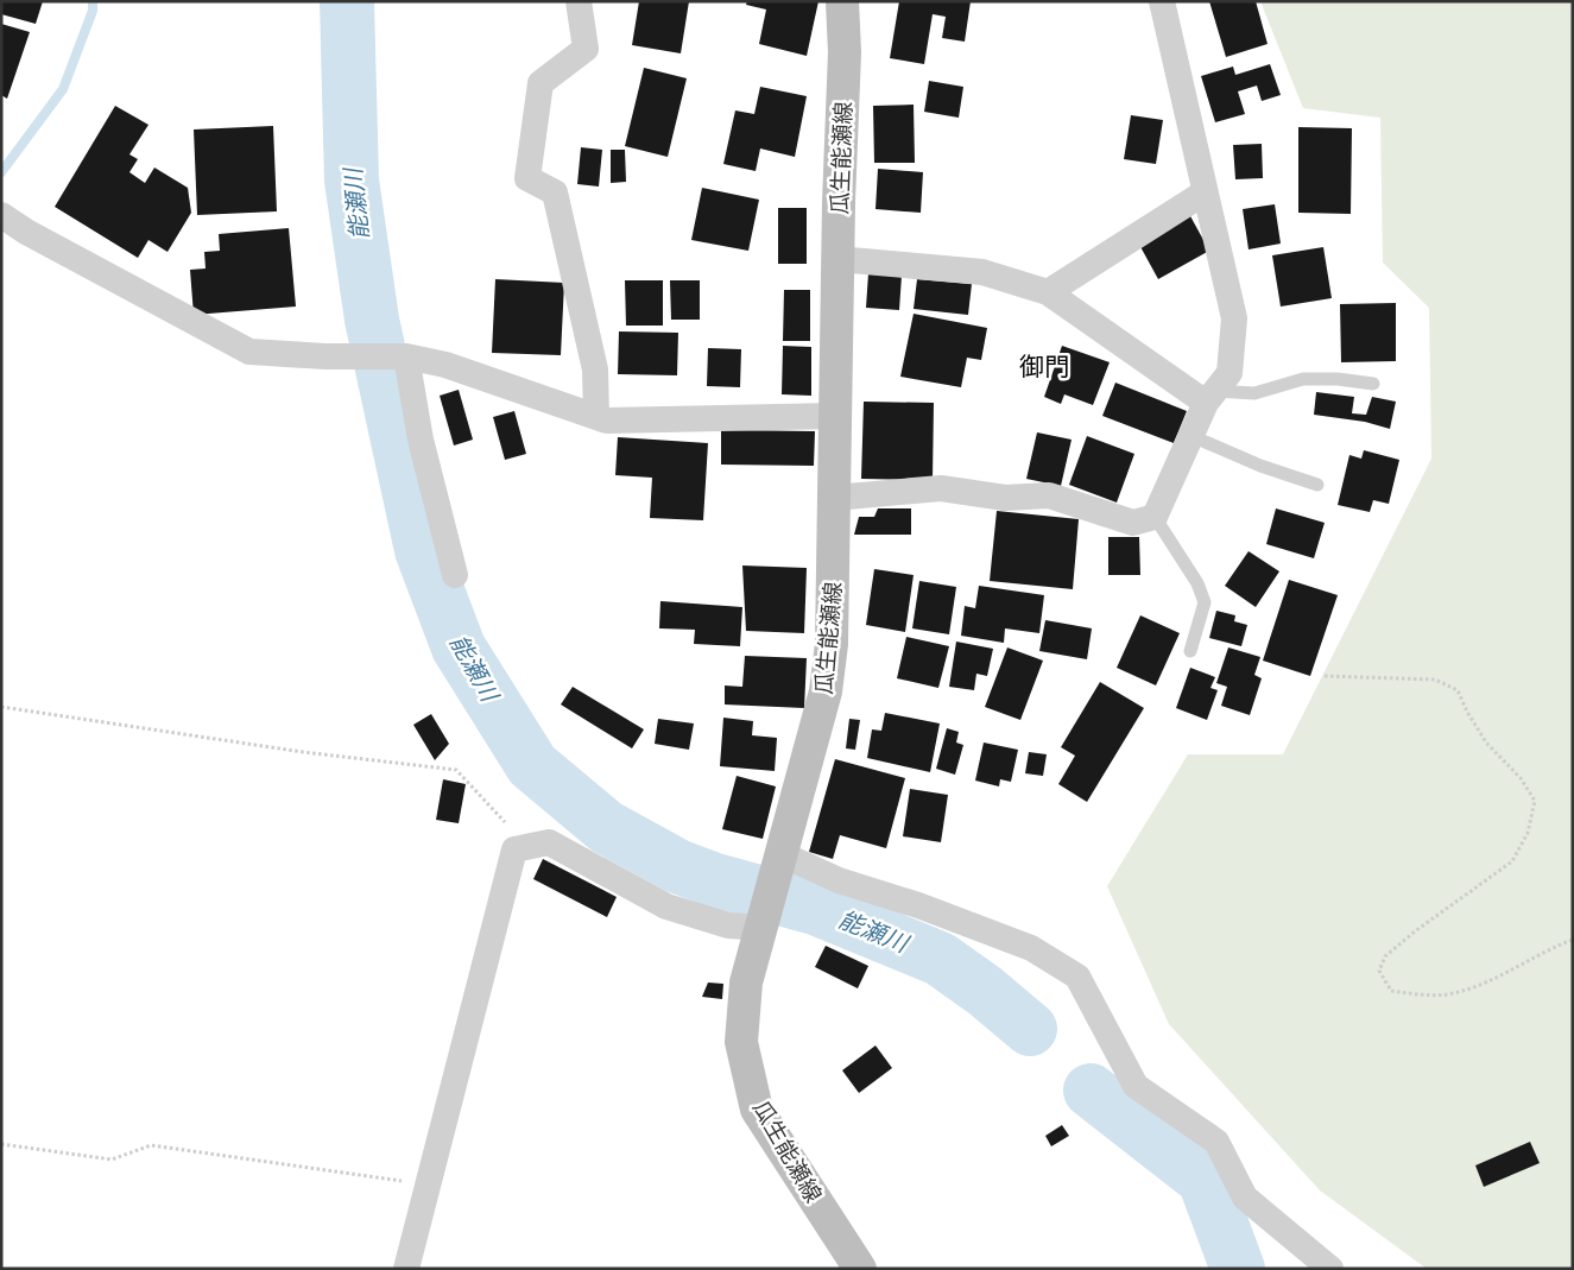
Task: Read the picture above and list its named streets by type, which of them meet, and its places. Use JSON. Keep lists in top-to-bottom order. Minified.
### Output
{"streets":{"main road":["瓜生能瀬線"]},"districts":["御門"],"water":["能瀬川"]}
